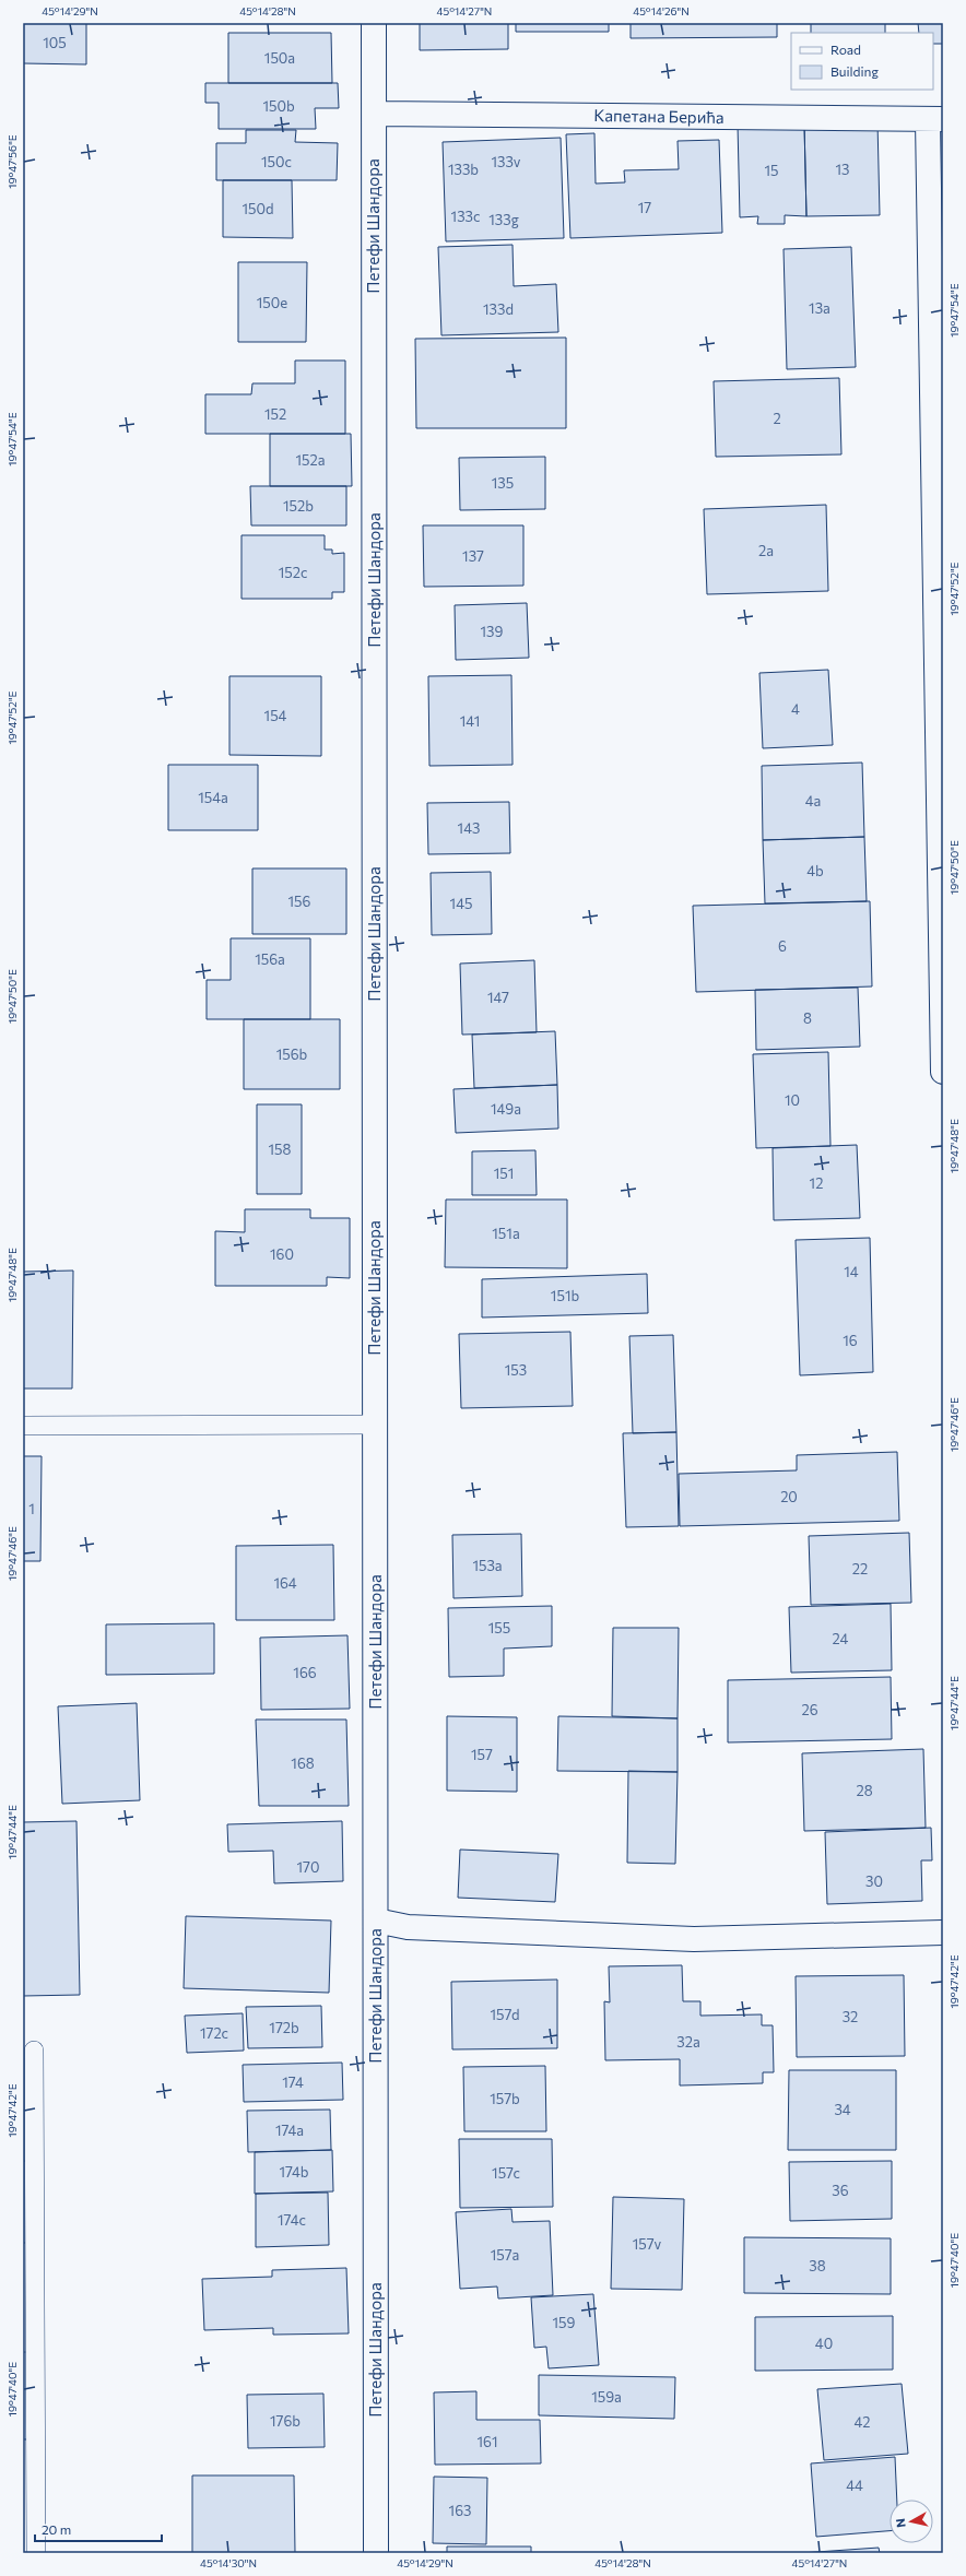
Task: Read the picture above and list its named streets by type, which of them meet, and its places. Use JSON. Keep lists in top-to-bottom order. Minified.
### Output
{"streets":{"street":["Капетана Берића","Петефи Шандора"]},"crossings":[["Капетана Берића","Петефи Шандора"]],"house_numbers":["105","150a","150b","150c","133v","133b","13","15","17","150d","133c","133g","150e","13a","133d","152","2","152a","135","152b","2a","137","152c","139","4","154","141","154a","4a","143","4b","156","145","6","156a","147","8","156b","10","149a","158","151","12","151a","160","14","151b","16","153","20","1","153a","22","164","155","24","166","26","157","168","28","170","30","157d","32","172b","172c","32a","174","157b","34","174a","174b","157c","36","174c","157v","157a","38","159","40","159a","176b","42","161","44","163"],"legend":["Road","Building"],"scale_bar":"20 m","north":"left","coordinates":["45°14'29\"N","45°14'28\"N","45°14'27\"N","45°14'26\"N","19°47'56\"E","19°47'54\"E","19°47'52\"E","19°47'50\"E","19°47'48\"E","19°47'46\"E","19°47'44\"E","19°47'42\"E","19°47'40\"E","45°14'30\"N"]}
